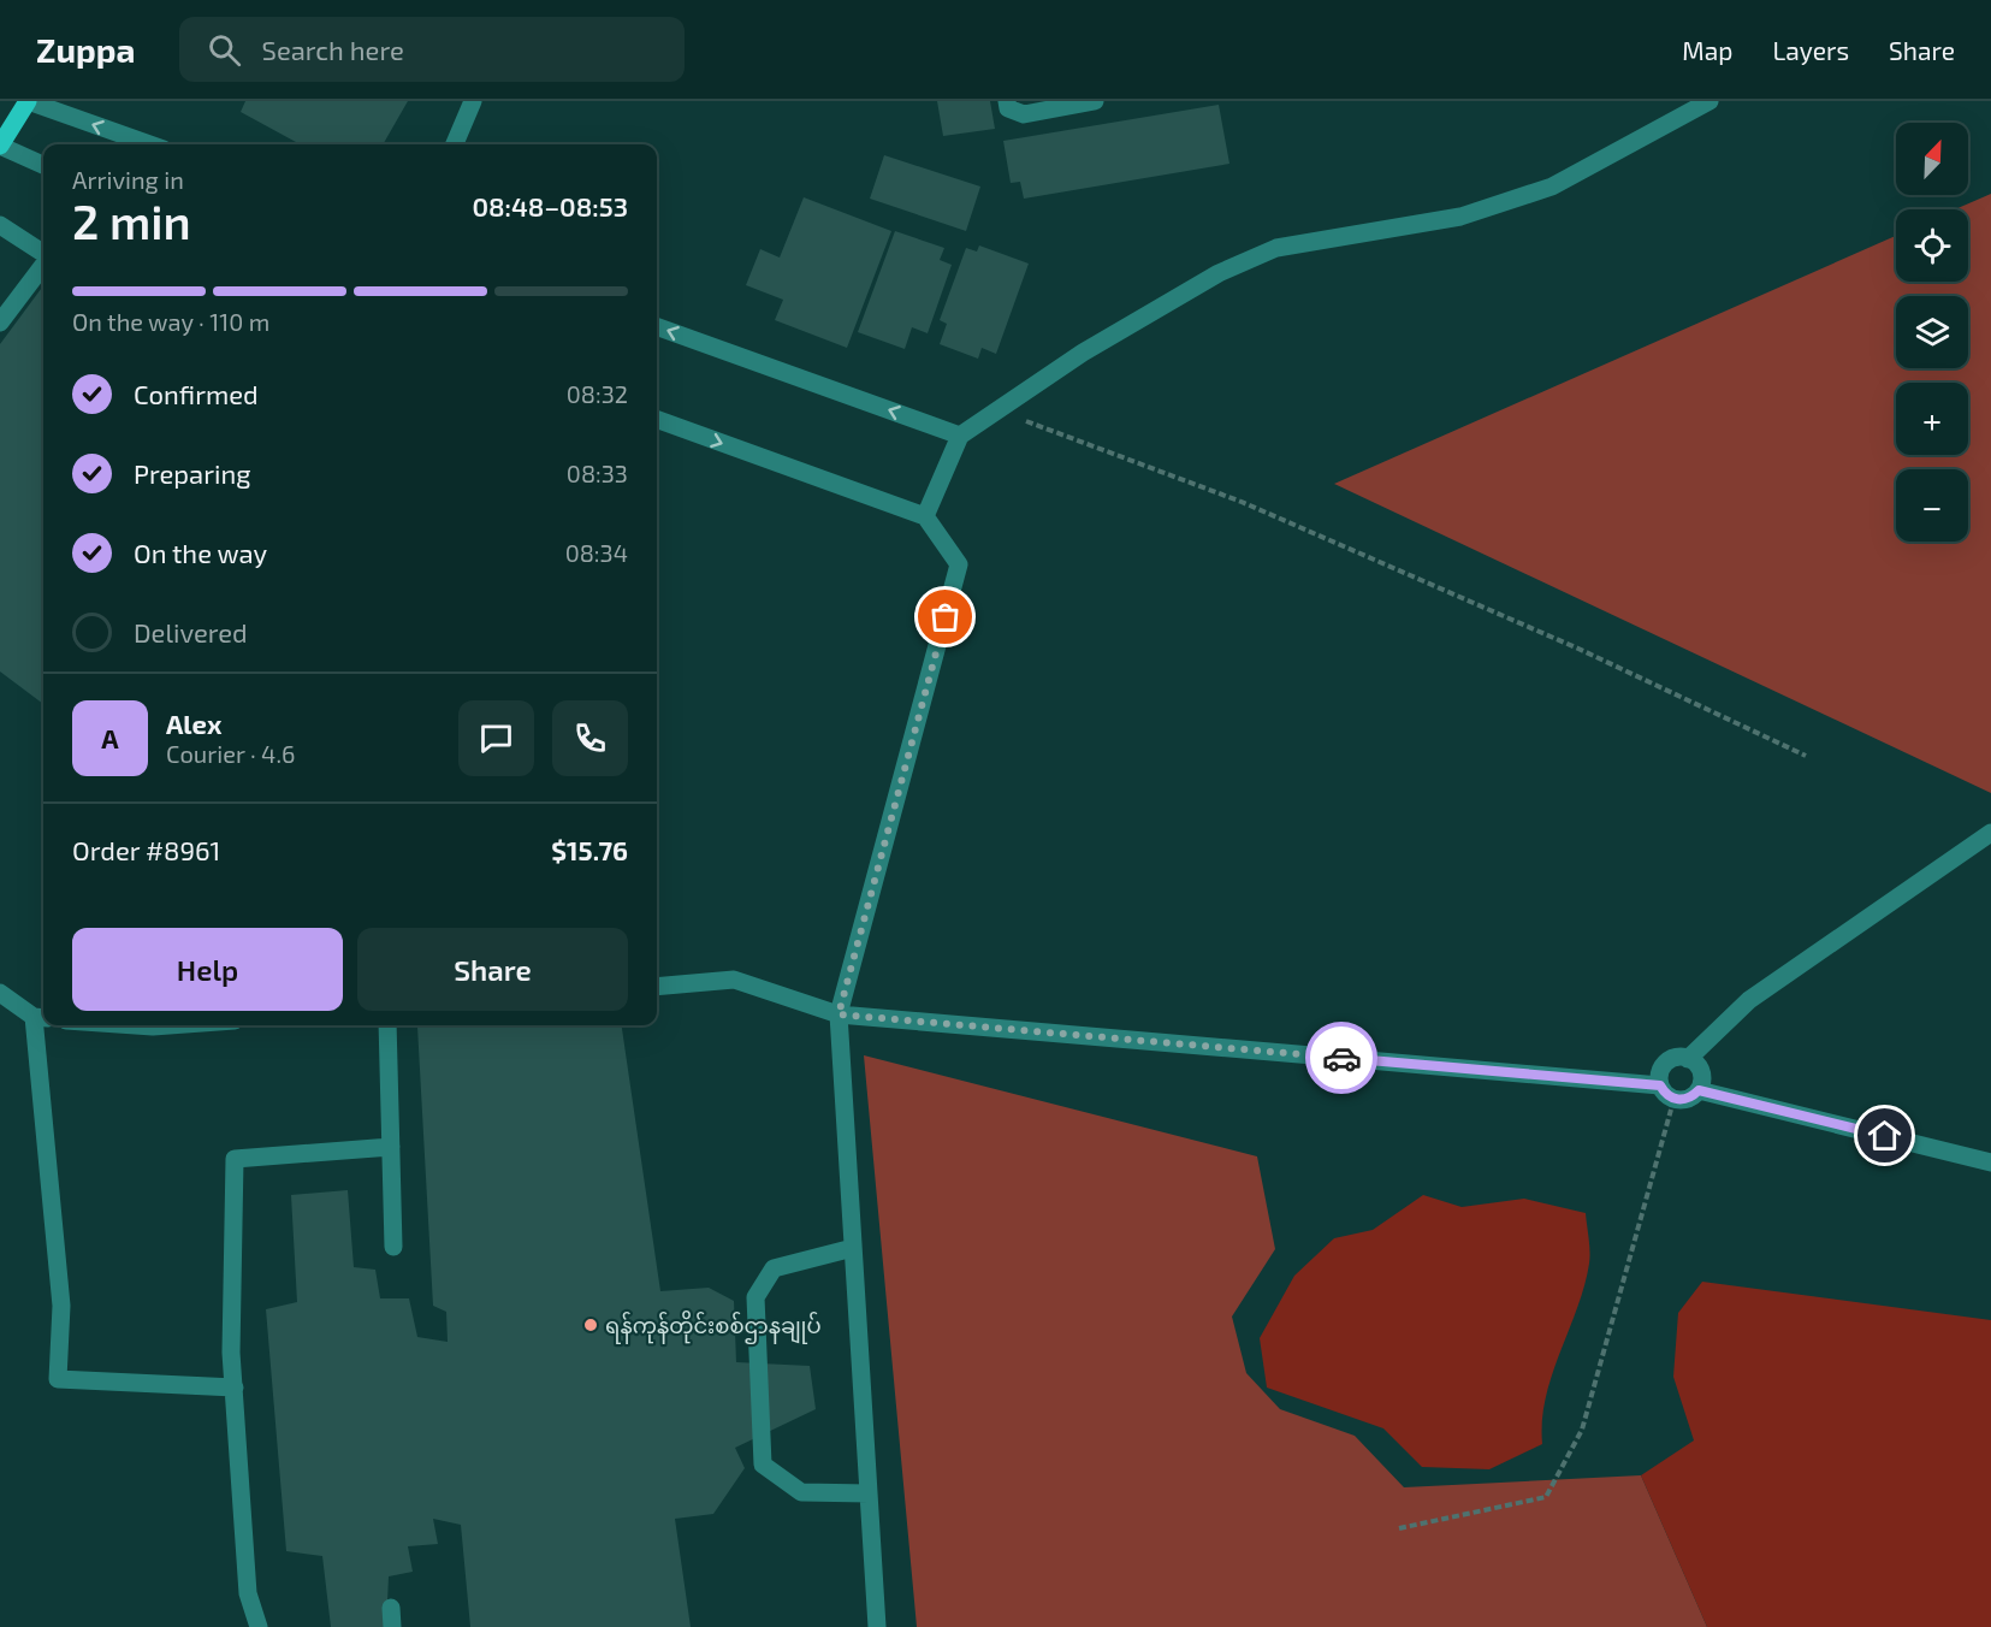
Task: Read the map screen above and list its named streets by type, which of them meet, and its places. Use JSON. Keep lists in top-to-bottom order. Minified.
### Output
{"places":["ရန်ကုန်တိုင်းစစ်ဌာနချုပ်"],"north":"top right","page":{"header":"Zuppa","search":"Search here","nav":["Map","Layers","Share"],"map_buttons":["+","−"],"heading":["2 min","Arriving in","08:48–08:53"],"panel":["Alex","Courier · 4.6","Order #8961","$15.76"],"bar":"On the way · 110 m","list":[["Confirmed","08:32"],["Preparing","08:33"],["On the way","08:34"],"Delivered"],"round":"A","buttons":["Help","Share"]}}
